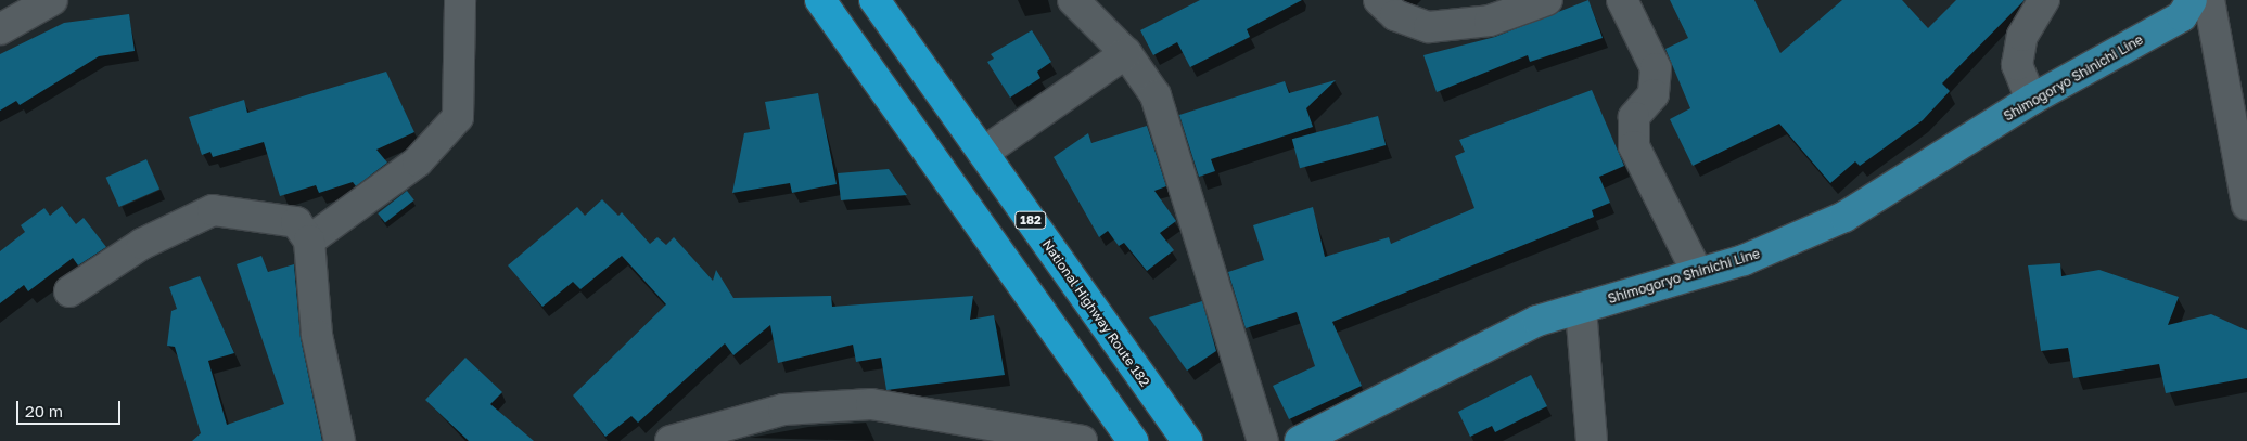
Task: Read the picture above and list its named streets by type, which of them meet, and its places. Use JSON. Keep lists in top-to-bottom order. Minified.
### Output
{"streets":{"highway":["182","National Highway Route 182"],"main road":["Shimogoryo Shinichi Line"]},"scale_bar":"20 m"}
